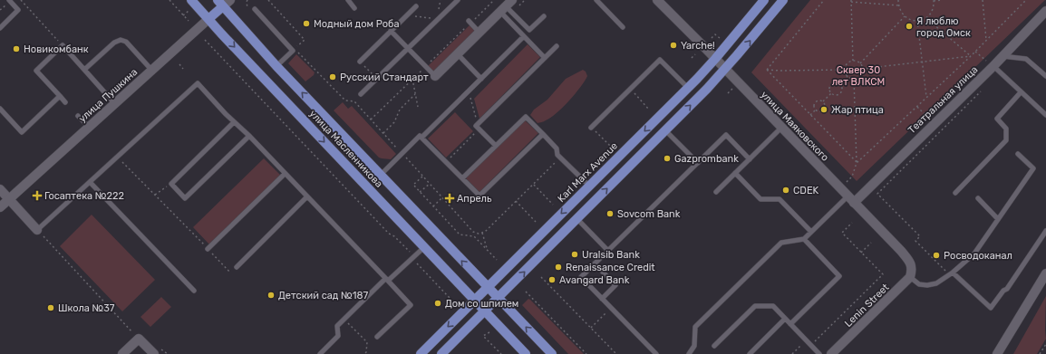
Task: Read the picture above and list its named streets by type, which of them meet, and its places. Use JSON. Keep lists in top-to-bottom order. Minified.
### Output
{"streets":{"main road":["улица Пушкина","улица Масленникова","Karl Marx Avenue"],"street":["Театральная улица","улица Маяковского","Lenin Street"]},"crossings":[["улица Пушкина","улица Масленникова"],["Театральная улица","улица Маяковского"],["улица Маяковского","Karl Marx Avenue"],["улица Маяковского","Lenin Street"],["улица Масленникова","Karl Marx Avenue"]],"parks":["Сквер 30 лет ВЛКСМ"],"places":{"other":["Модный дом Роба","Я люблю город Омск","Yarche!","Новикомбанк","Русский Стандарт","Жар птица","Gazprombank","CDEK","Sovcom Bank","Uralsib Bank","Росводоканал","Renaissance Credit","Avangard Bank","Детский сад №187","Дом со шпилем","Школа №37"],"health":["Госаптека №222","Апрель"]}}
